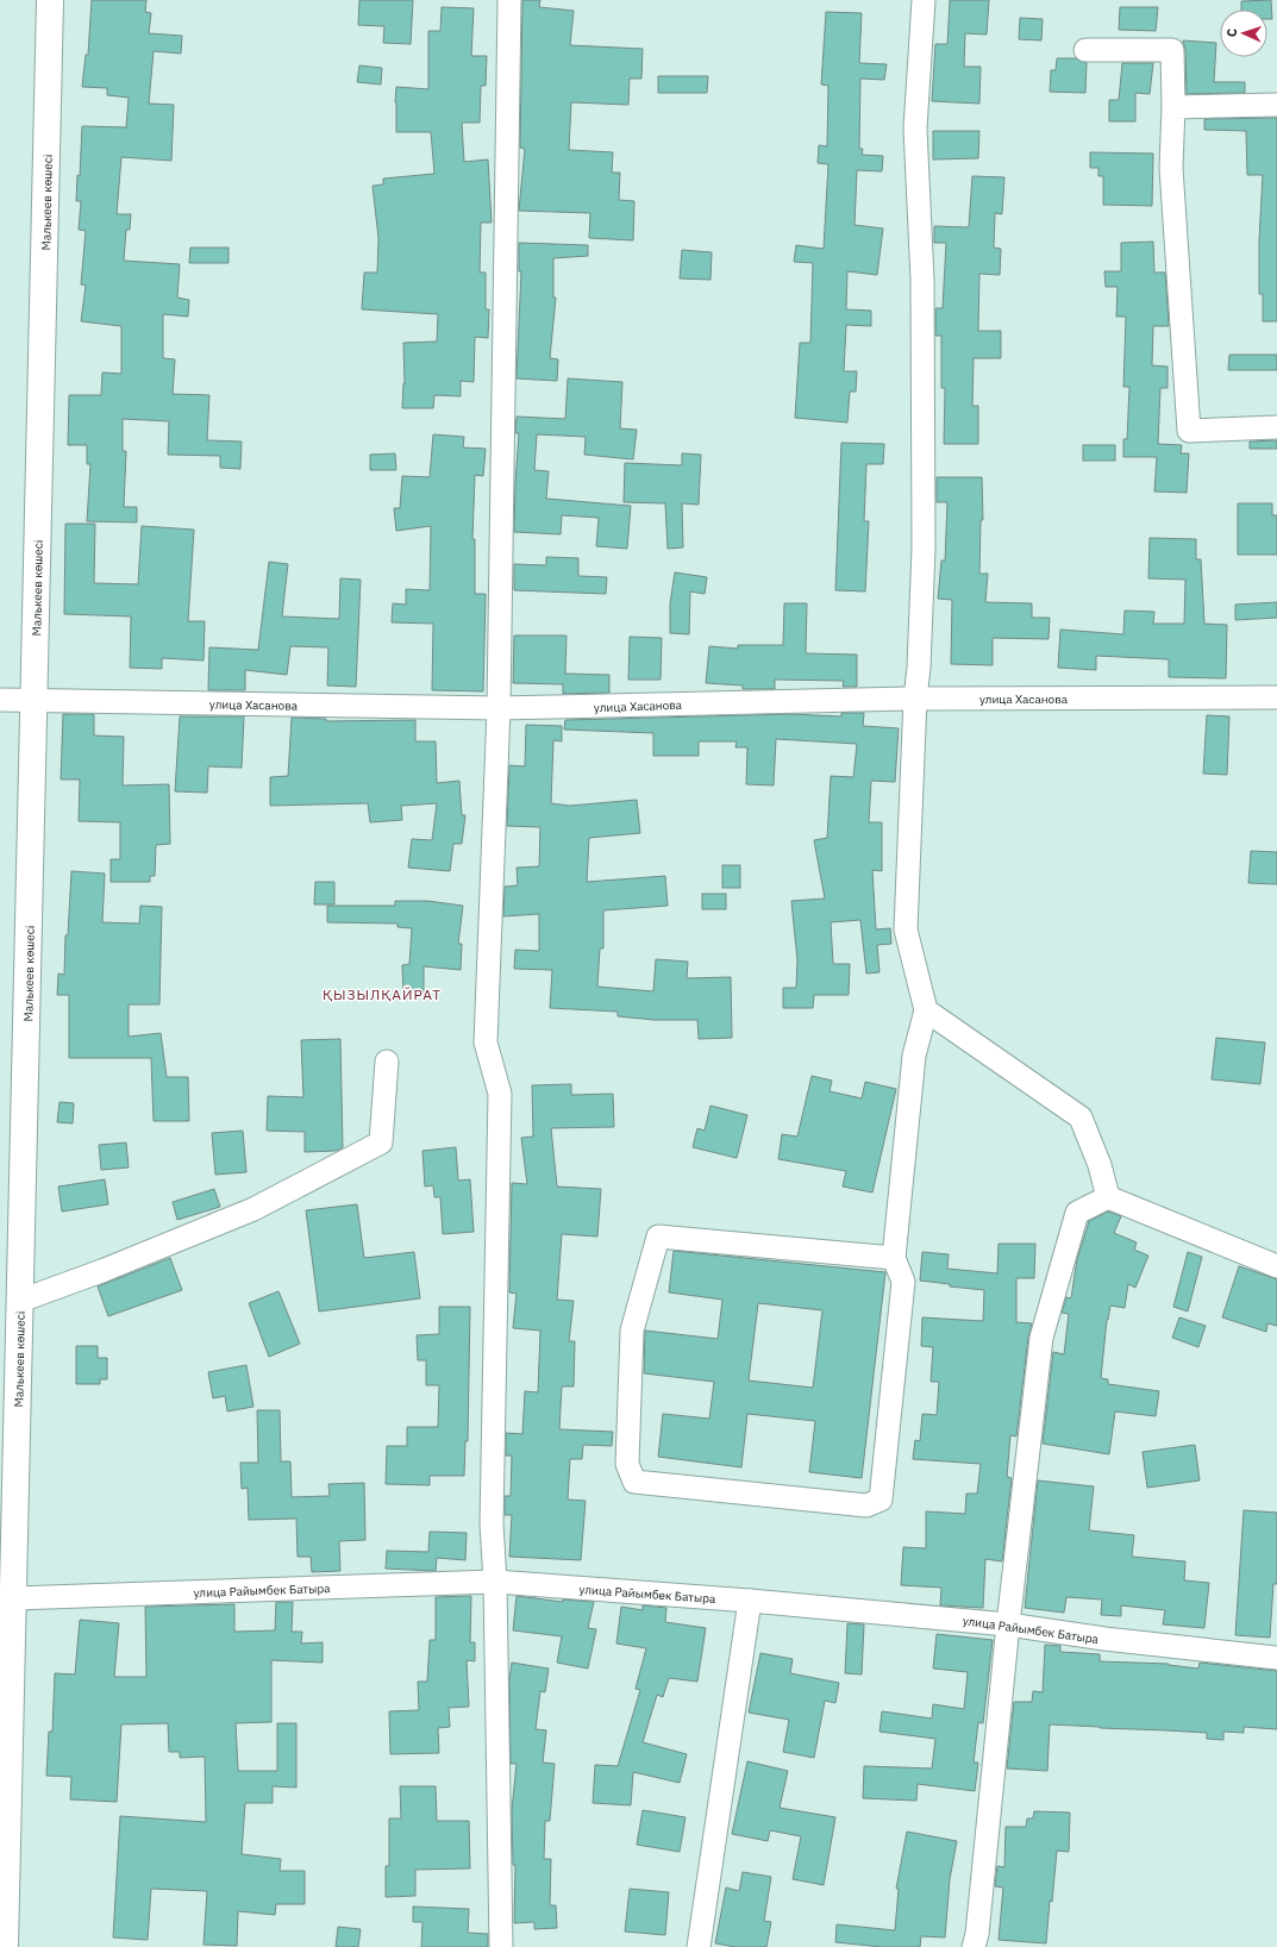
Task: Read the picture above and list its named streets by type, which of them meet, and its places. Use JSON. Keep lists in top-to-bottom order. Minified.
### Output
{"streets":{"main road":["Малькеев көшесі"],"street":["улица Хасанова","улица Райымбек Батыра"]},"crossings":[["Малькеев көшесі","улица Хасанова"],["Малькеев көшесі","улица Райымбек Батыра"]],"districts":["ҚЫЗЫЛҚАЙРАТ"],"north":"left"}
